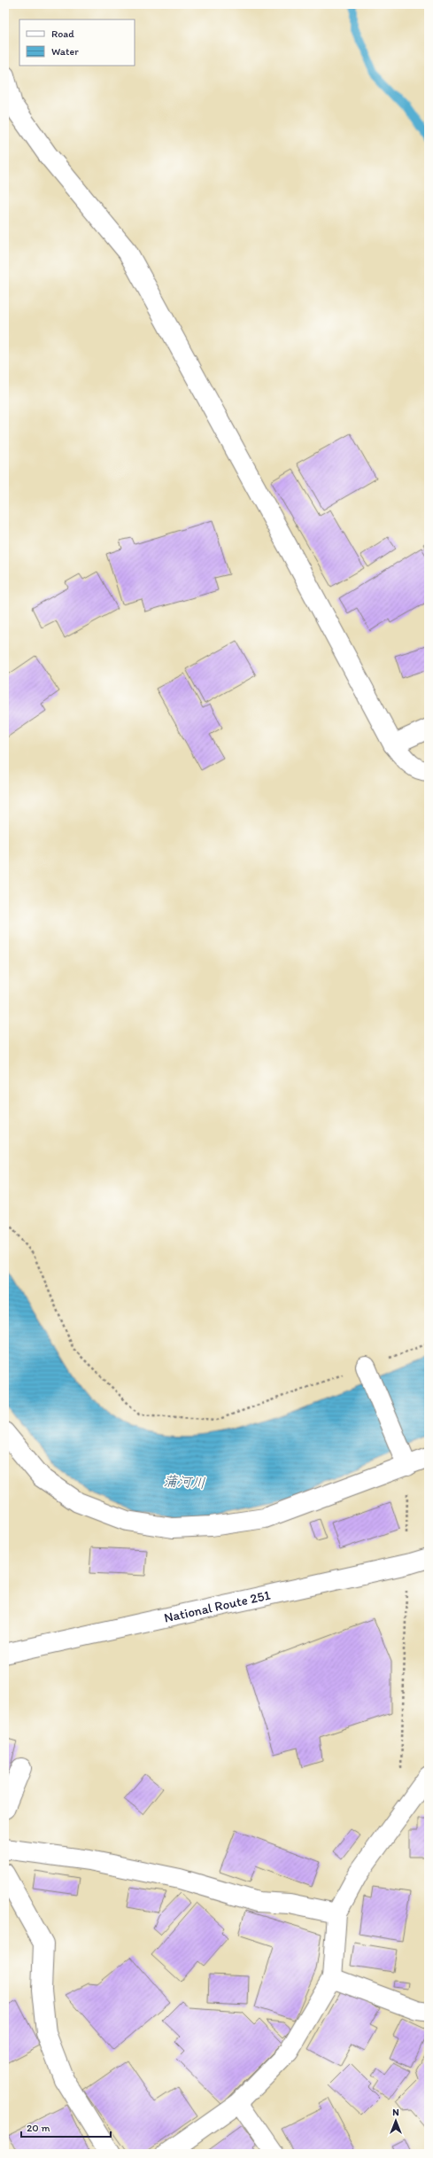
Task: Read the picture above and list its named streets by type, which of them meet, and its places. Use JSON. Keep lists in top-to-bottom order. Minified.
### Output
{"streets":{"main road":["National Route 251"]},"water":["蒲河川"],"legend":["Road","Water"],"scale_bar":"20 m","north":"top"}
